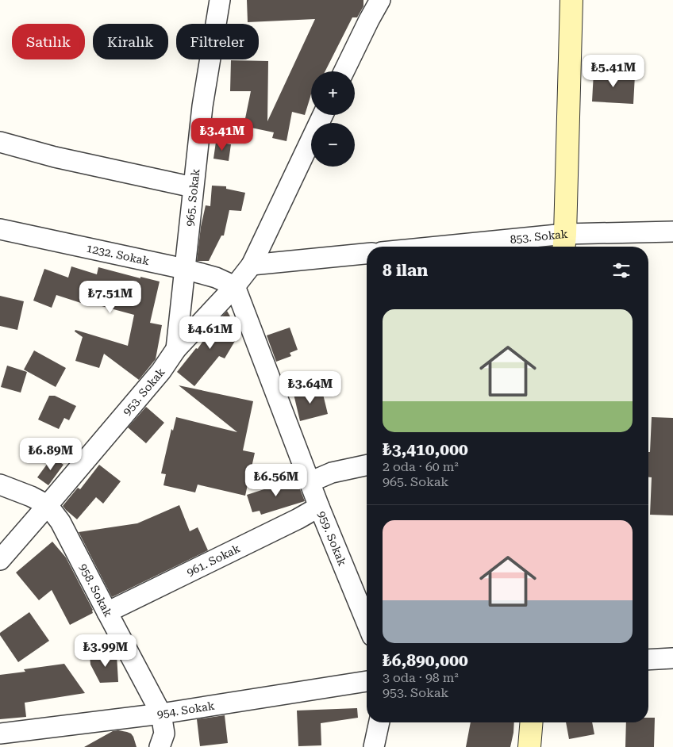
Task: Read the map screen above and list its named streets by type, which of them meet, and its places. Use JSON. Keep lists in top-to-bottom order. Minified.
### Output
{"streets":{"street":["965. Sokak","853. Sokak","1232. Sokak","953. Sokak","959. Sokak","961. Sokak","958. Sokak","954. Sokak"]},"crossings":[["965. Sokak","1232. Sokak"],["965. Sokak","953. Sokak"],["1232. Sokak","953. Sokak"],["1232. Sokak","959. Sokak"],["953. Sokak","959. Sokak"],["953. Sokak","958. Sokak"],["959. Sokak","961. Sokak"],["961. Sokak","958. Sokak"],["958. Sokak","954. Sokak"]],"page":{"chip":["Satılık","Kiralık","Filtreler"],"price":["₺5.41M","₺3.41M","₺7.51M","₺4.61M","₺3.64M","₺6.89M","₺6.56M","₺3.99M"],"map_buttons":["+","−"],"heading":"8 ilan","list":[{"name":"₺3,410,000","note":"2 oda · 60 m² · 965. Sokak"},{"name":"₺6,890,000","note":"3 oda · 98 m² · 953. Sokak"}]}}
